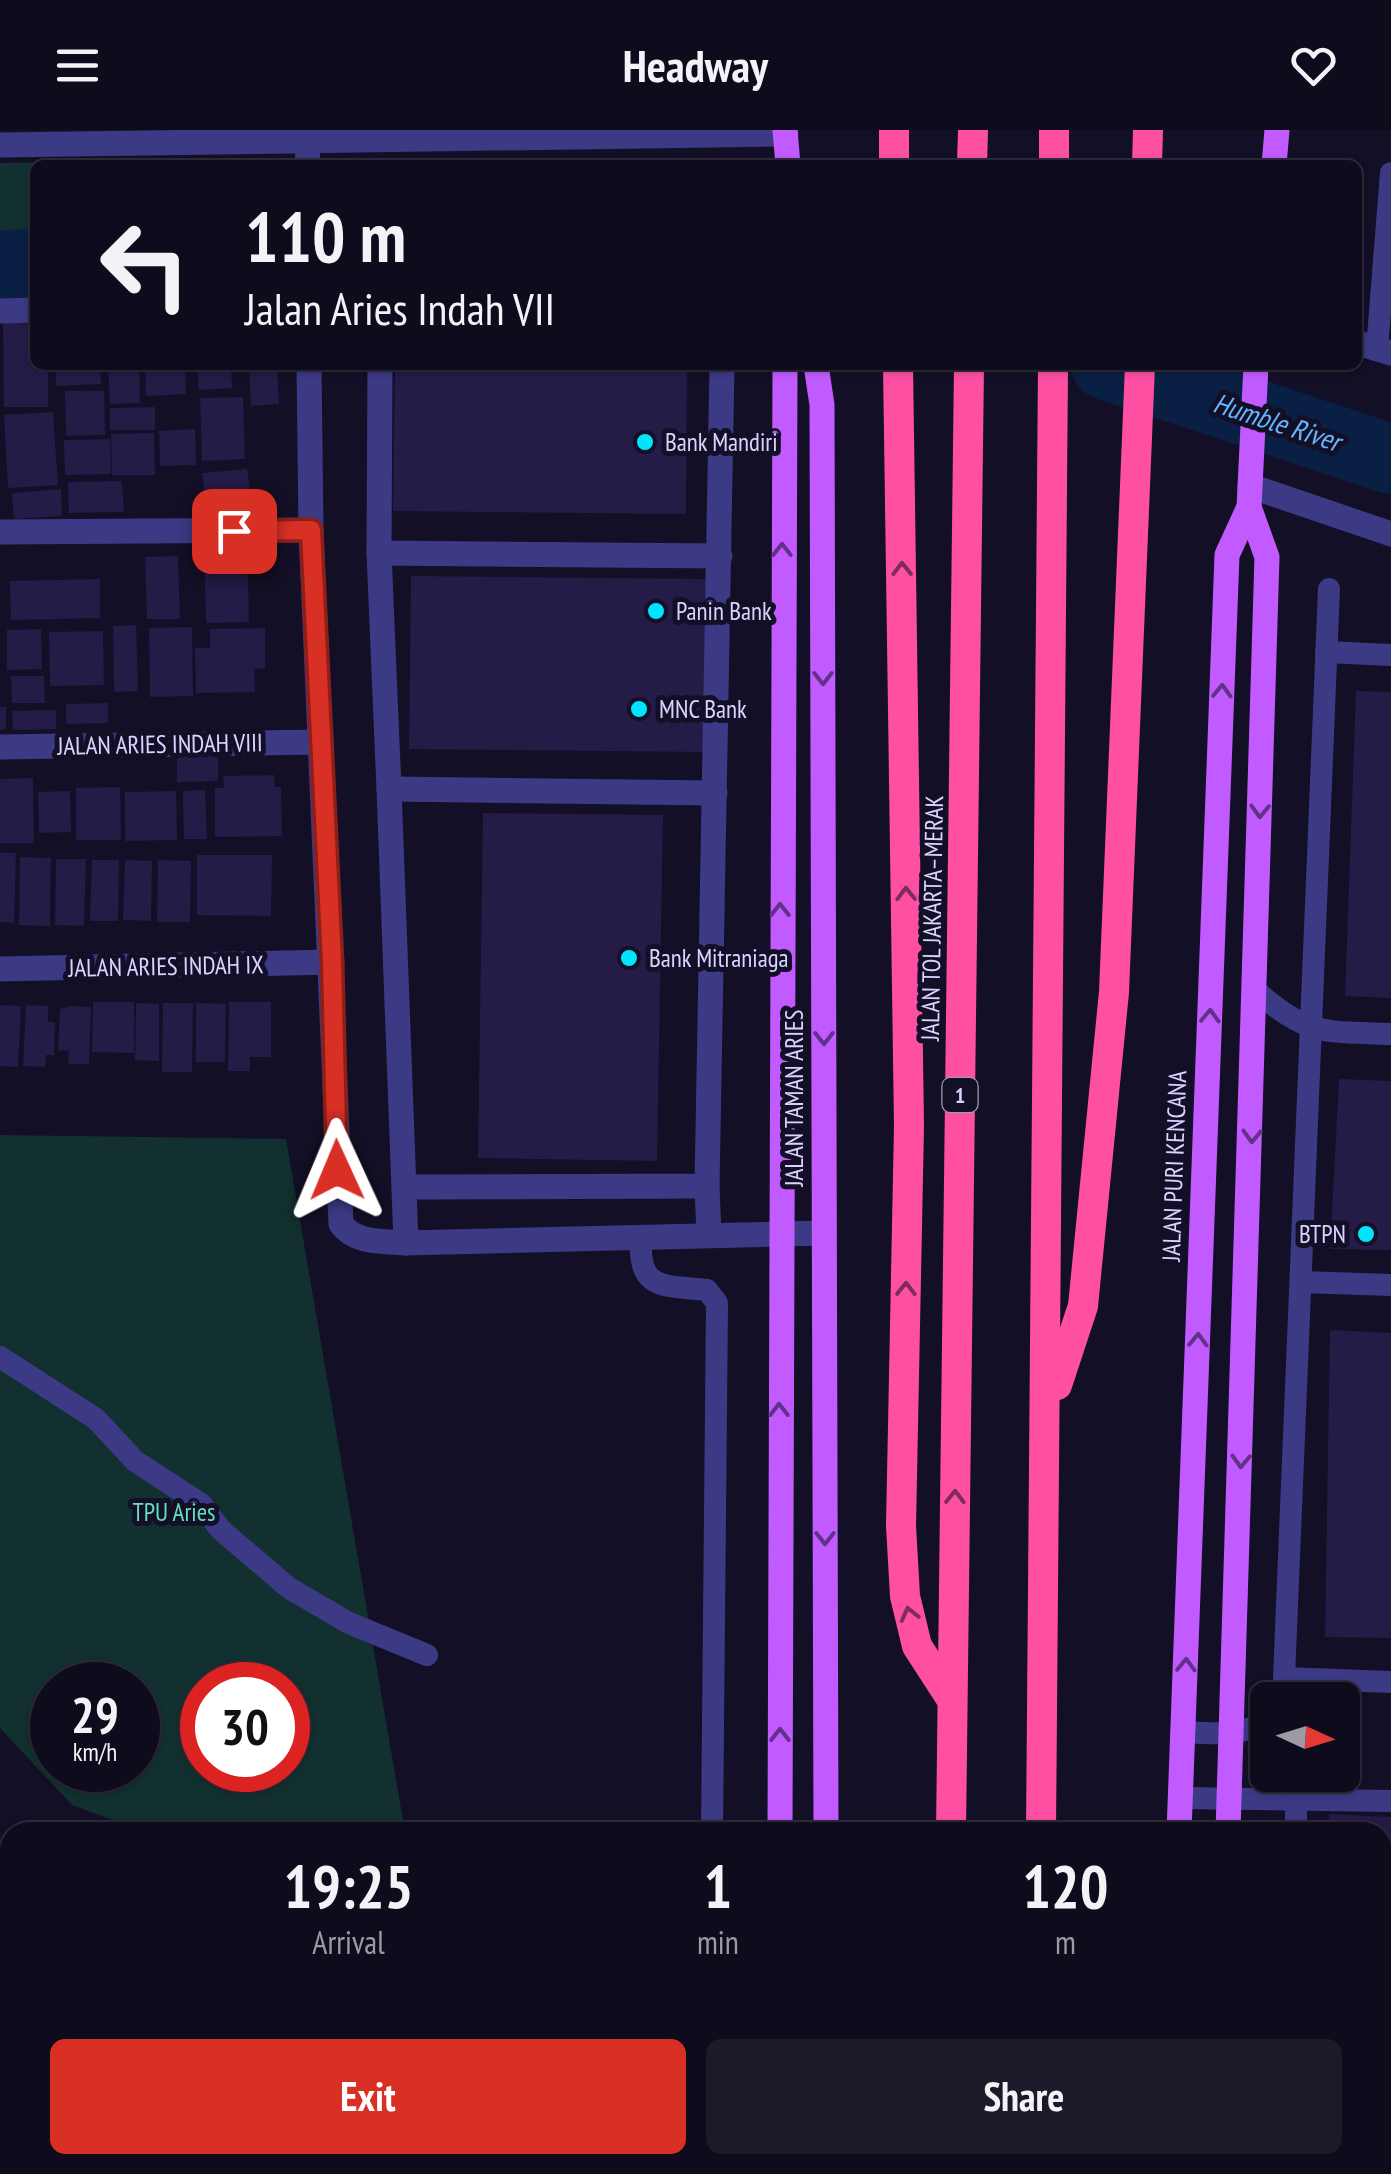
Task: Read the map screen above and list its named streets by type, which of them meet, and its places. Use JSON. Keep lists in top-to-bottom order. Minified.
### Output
{"streets":{"highway":["JALAN TOL JAKARTA–MERAK","1"],"main road":["JALAN TAMAN ARIES","JALAN PURI KENCANA"],"street":["JALAN ARIES INDAH VIII","JALAN ARIES INDAH IX"]},"water":["Humble River"],"parks":["TPU Aries"],"places":["Bank Mandiri","Panin Bank","MNC Bank","Bank Mitraniaga","BTPN"],"north":"right","page":{"header":"Headway","turn":["110 m","Jalan Aries Indah VII"],"speed":"29 km/h","limit":"30","eta":["19:25","Arrival","1","min","120","m"],"buttons":["Exit","Share"]}}
